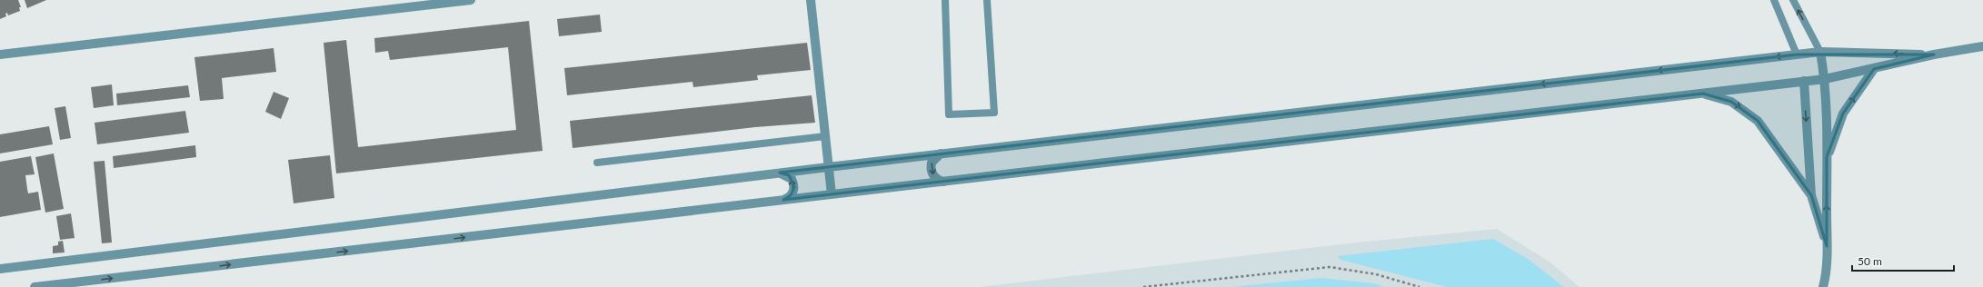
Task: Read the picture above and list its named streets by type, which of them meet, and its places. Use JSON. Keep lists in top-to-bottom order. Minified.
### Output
{"scale_bar":"50 m"}
